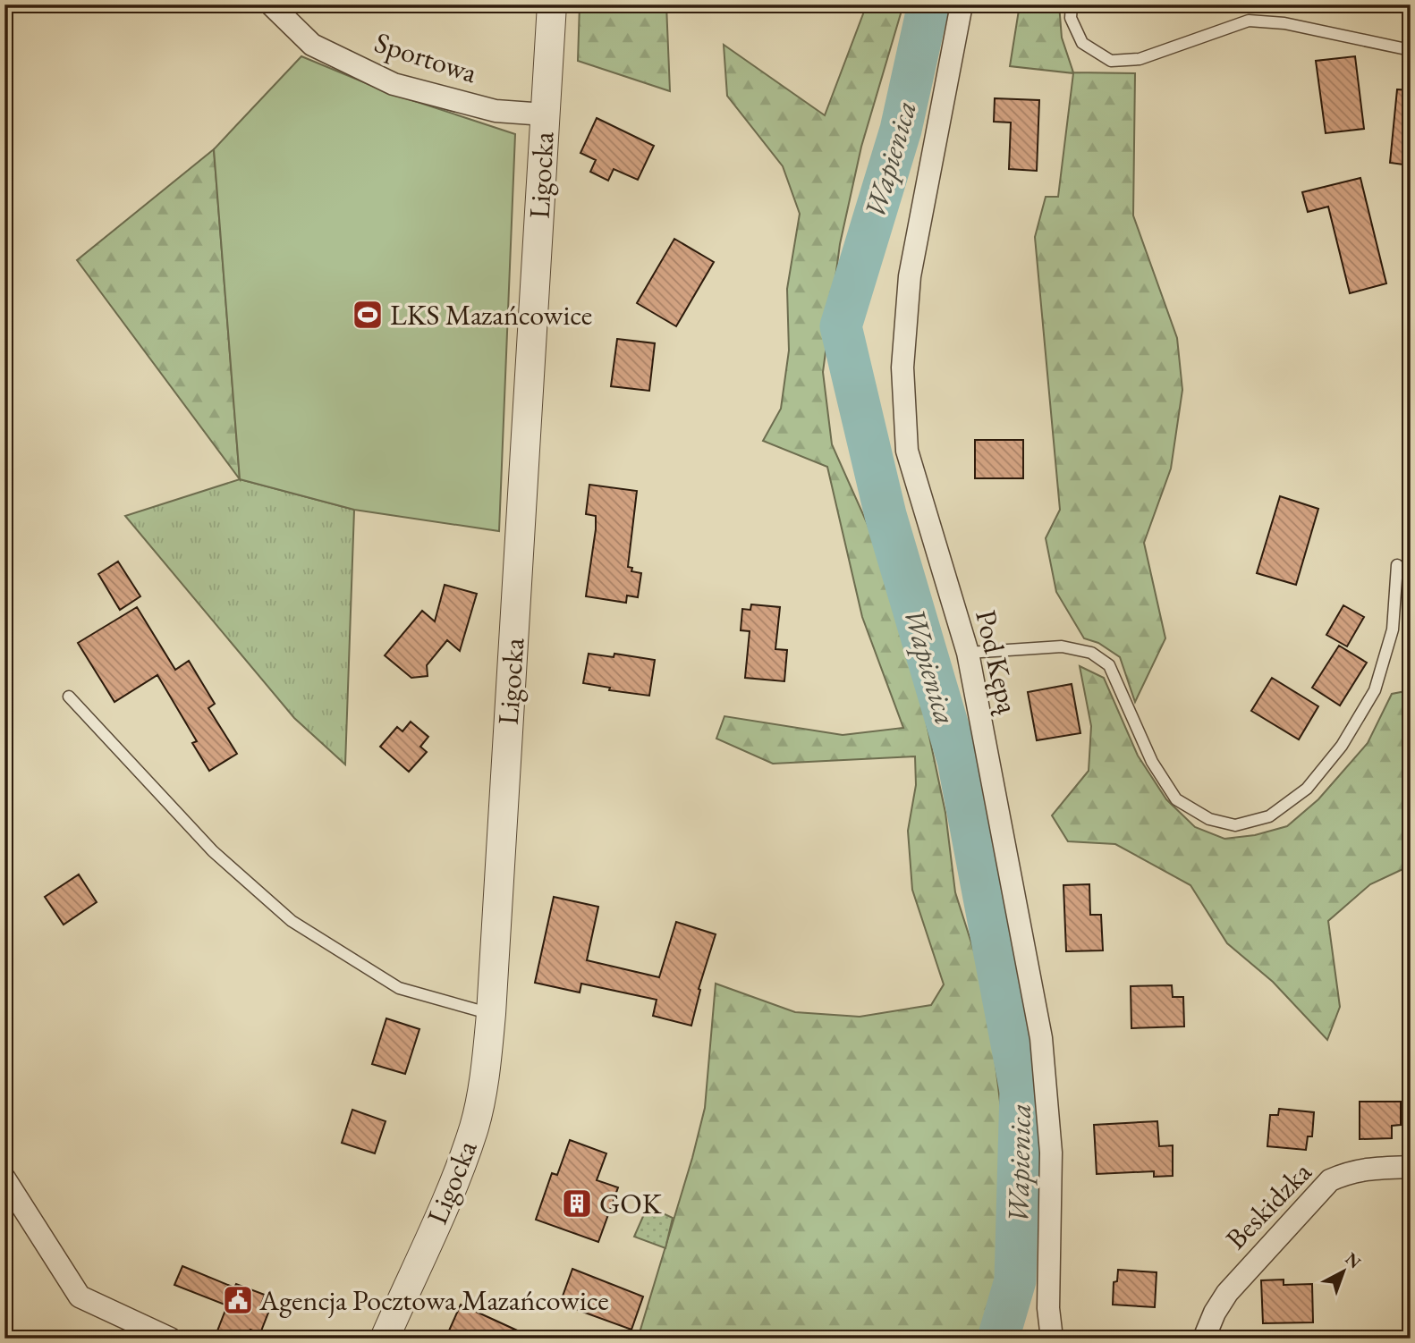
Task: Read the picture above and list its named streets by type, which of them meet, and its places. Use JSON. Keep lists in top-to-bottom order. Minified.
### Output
{"streets":{"street":["Sportowa","Ligocka","Pod Kępą","Beskidzka"]},"crossings":[["Sportowa","Ligocka"]],"water":["Wapienica"],"places":{"sports":["LKS Mazańcowice"],"building":["GOK"],"public building":["Agencja Pocztowa Mazańcowice"]},"north":"top right"}
